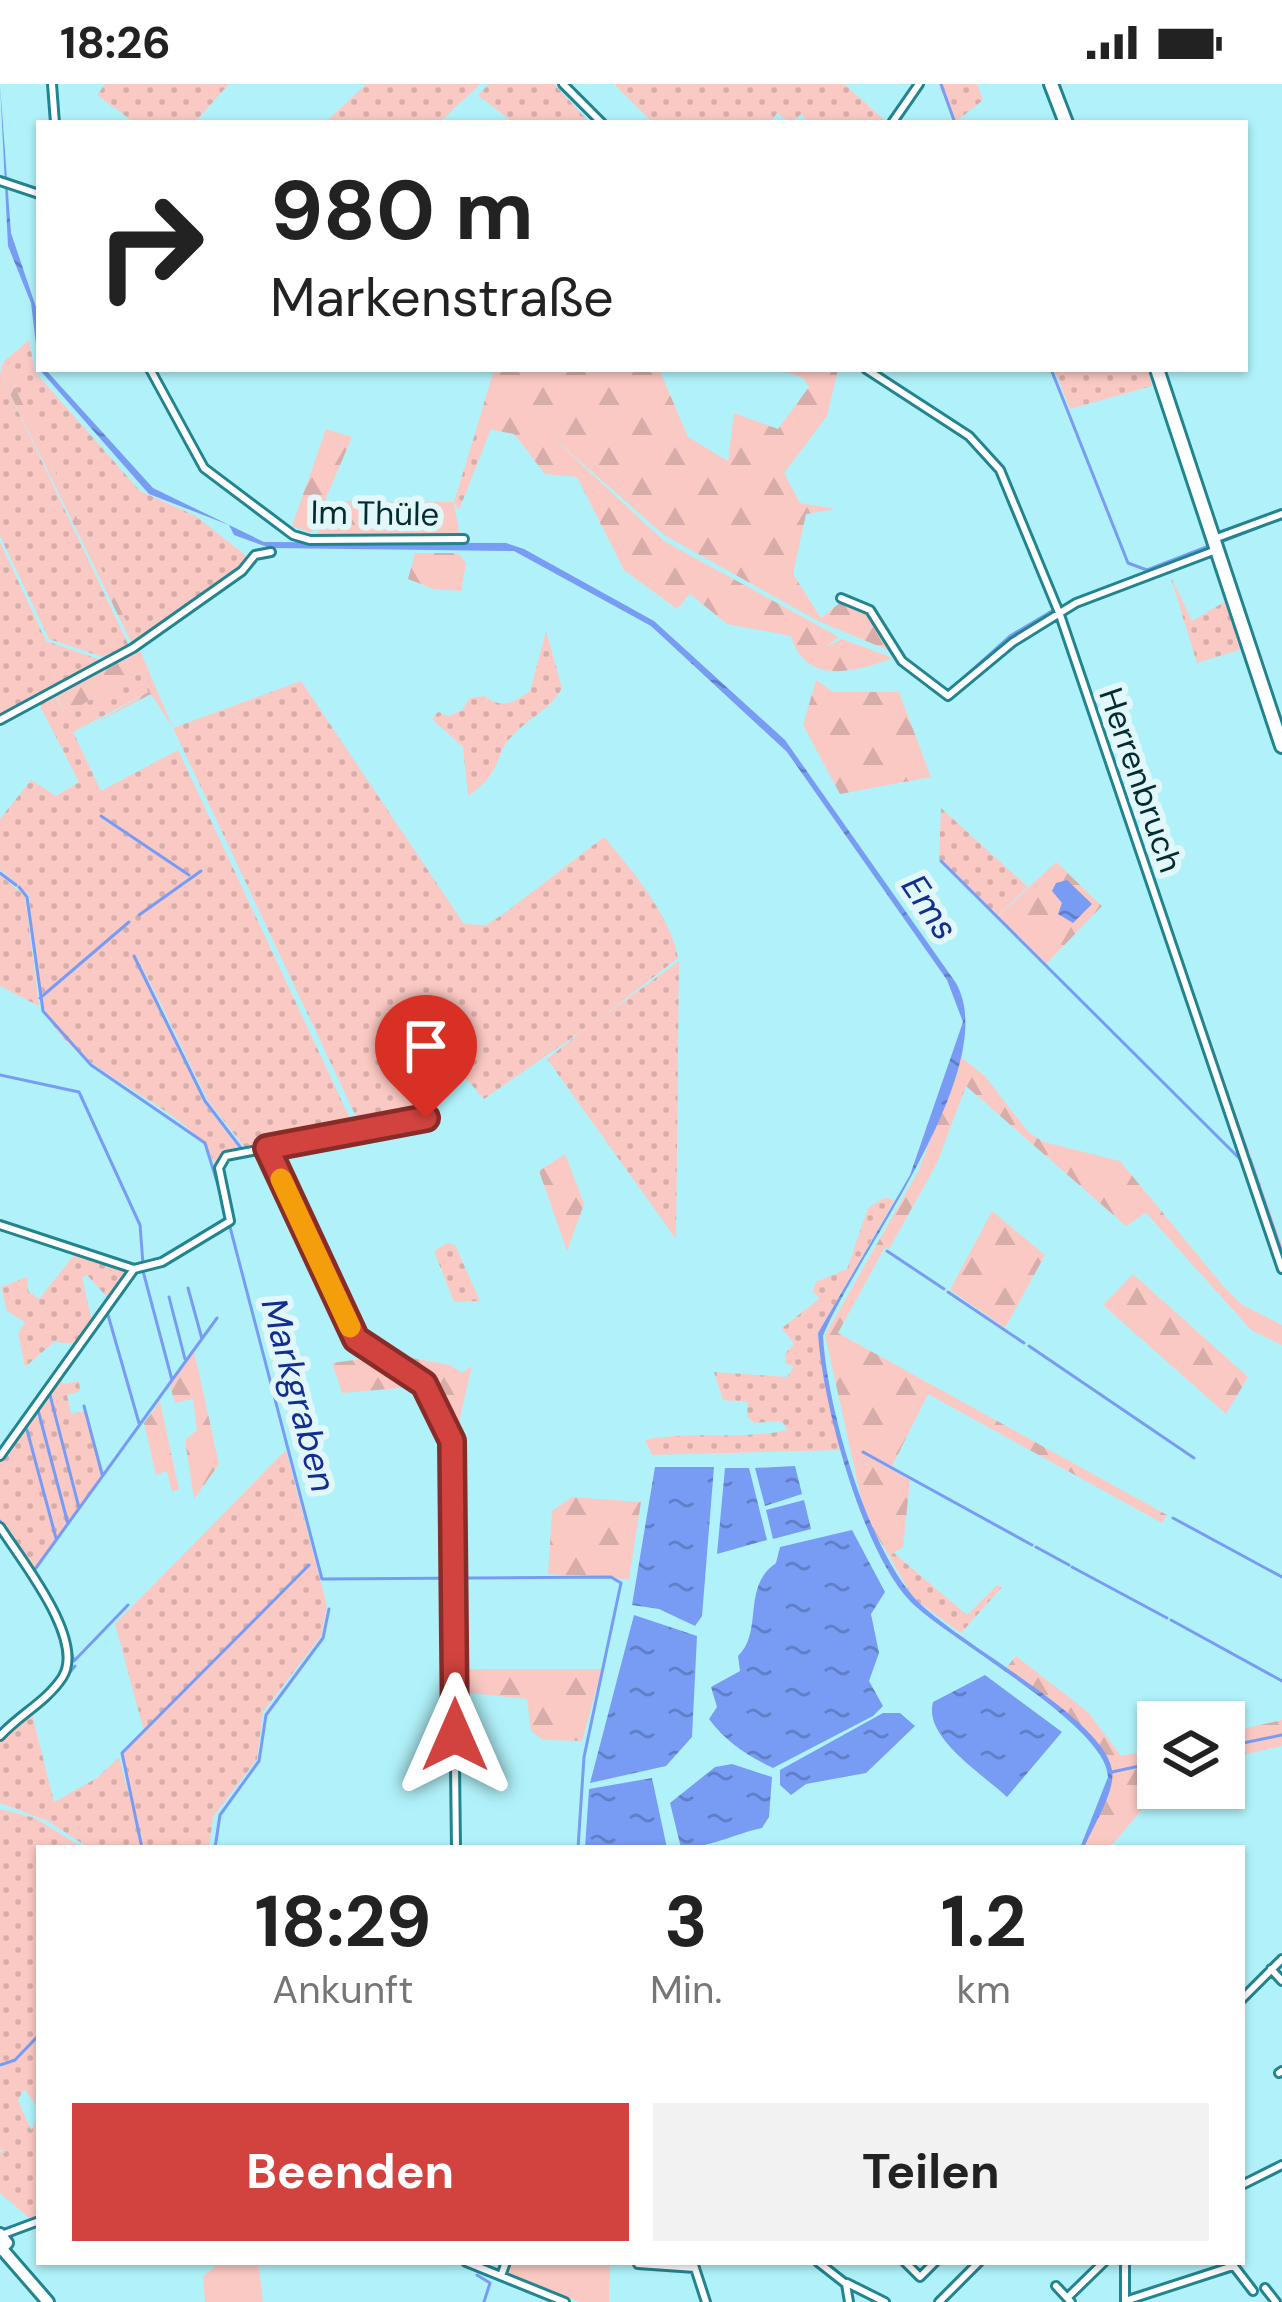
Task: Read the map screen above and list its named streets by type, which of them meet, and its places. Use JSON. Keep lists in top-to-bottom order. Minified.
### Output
{"streets":{"street":["Im Thüle","Herrenbruch"]},"water":["Ems","Markgraben"],"page":{"status":"18:26","turn":["980 m","Markenstraße"],"eta":["18:29","Ankunft","3","Min.","1.2","km"],"buttons":["Beenden","Teilen"]}}
